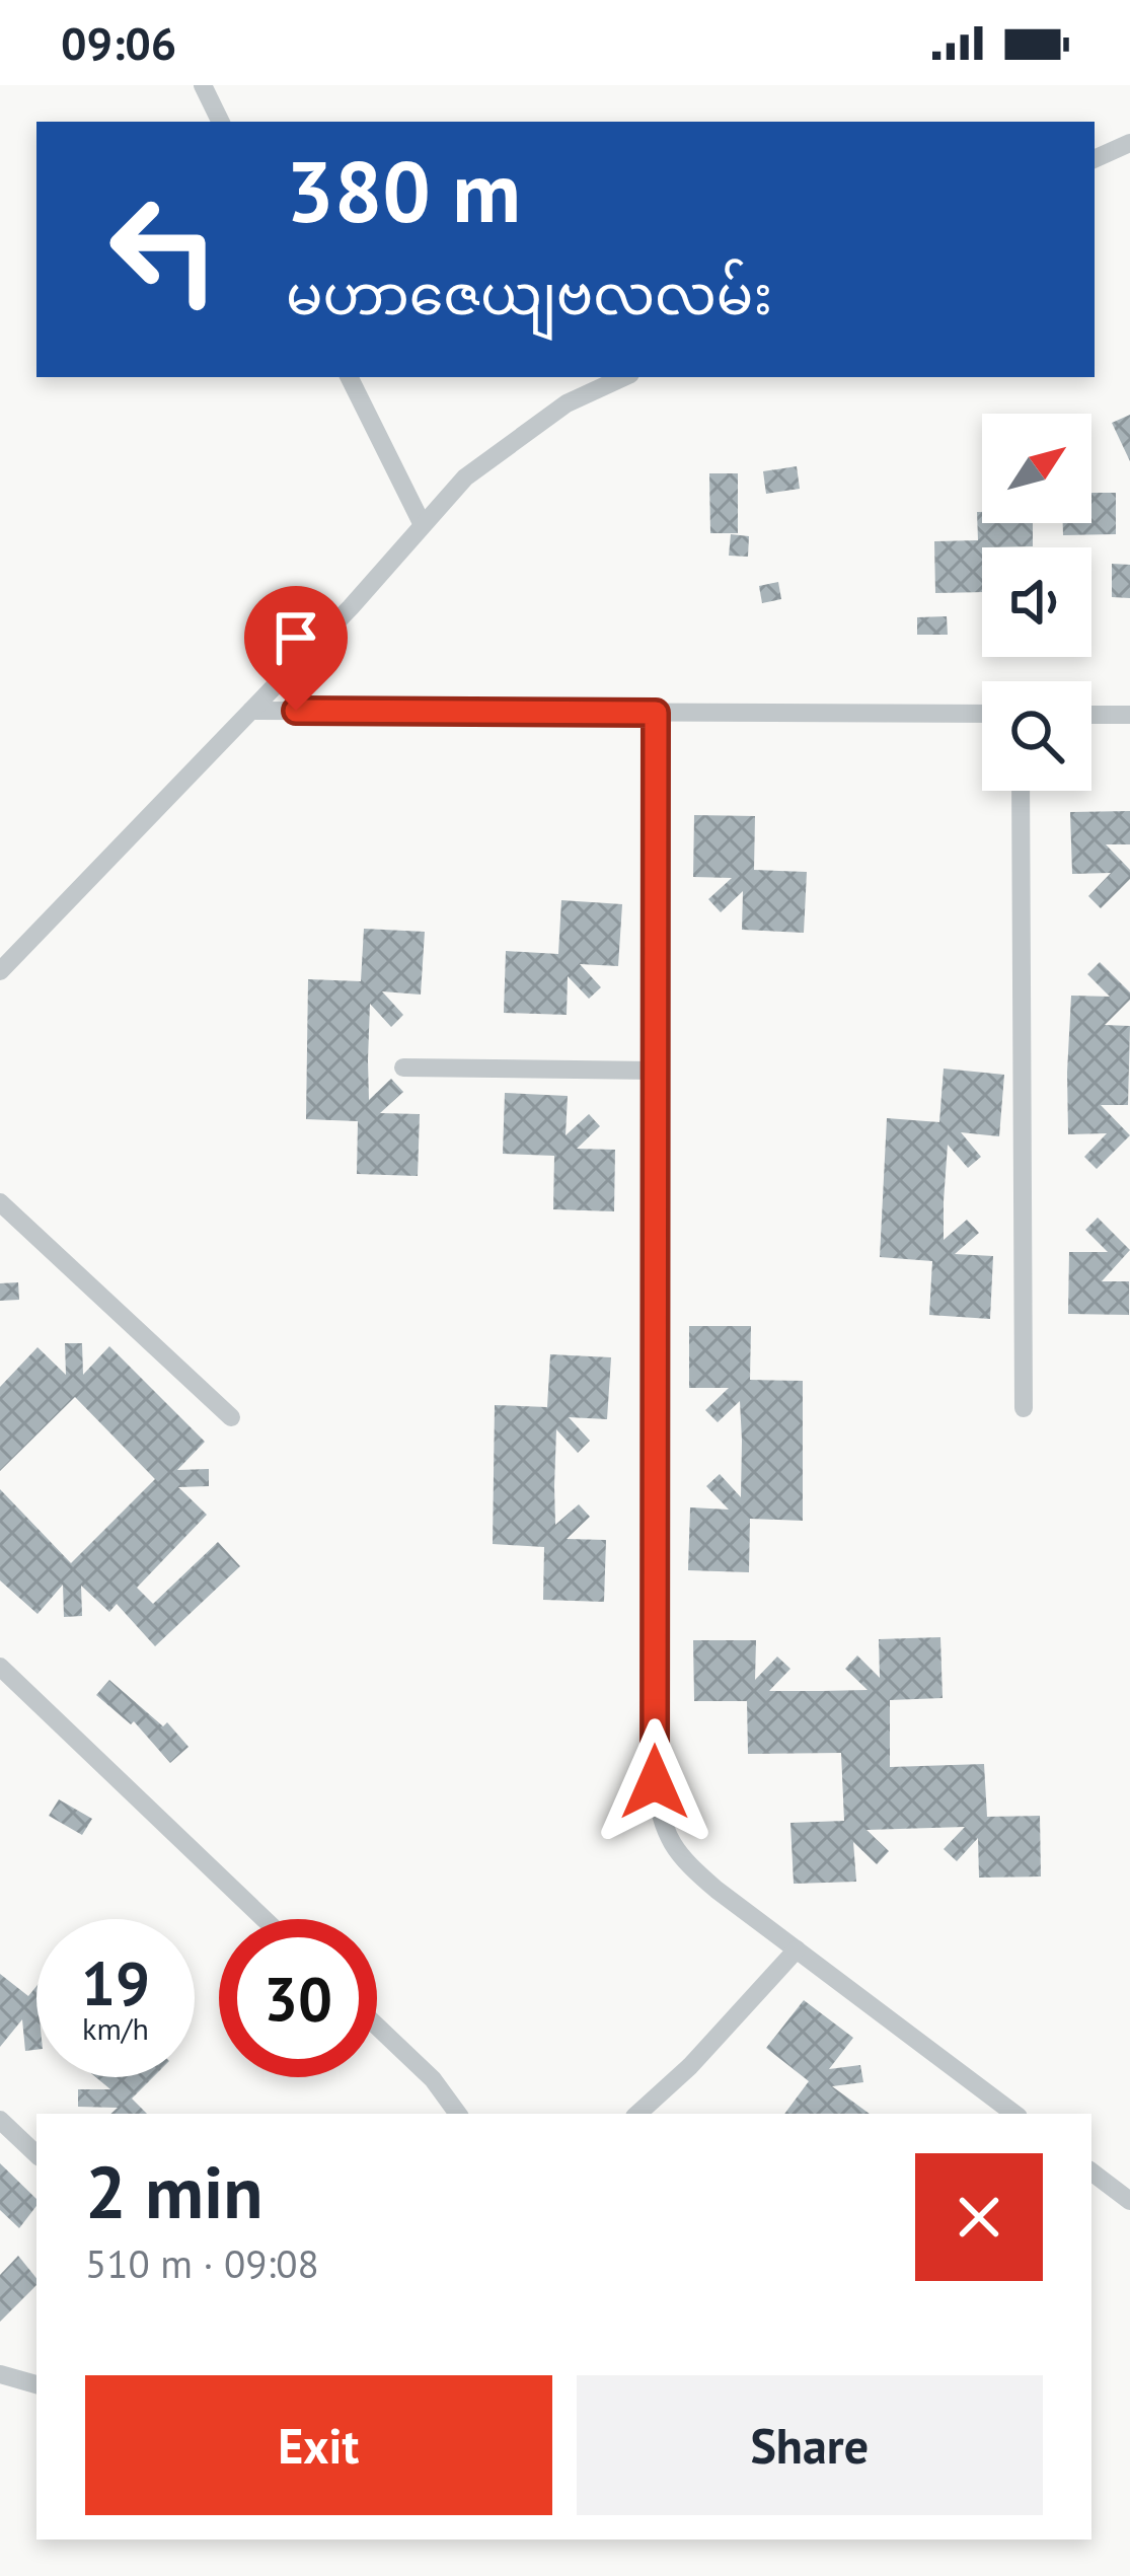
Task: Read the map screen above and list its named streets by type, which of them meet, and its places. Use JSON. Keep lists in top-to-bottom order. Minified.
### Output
{"north":"top right","page":{"status":"09:06","turn":["380 m","မဟာဇေယျဗလလမ်း"],"speed":"19 km/h","limit":"30","heading":["2 min","510 m · 09:08"],"buttons":["Exit","Share"]}}
